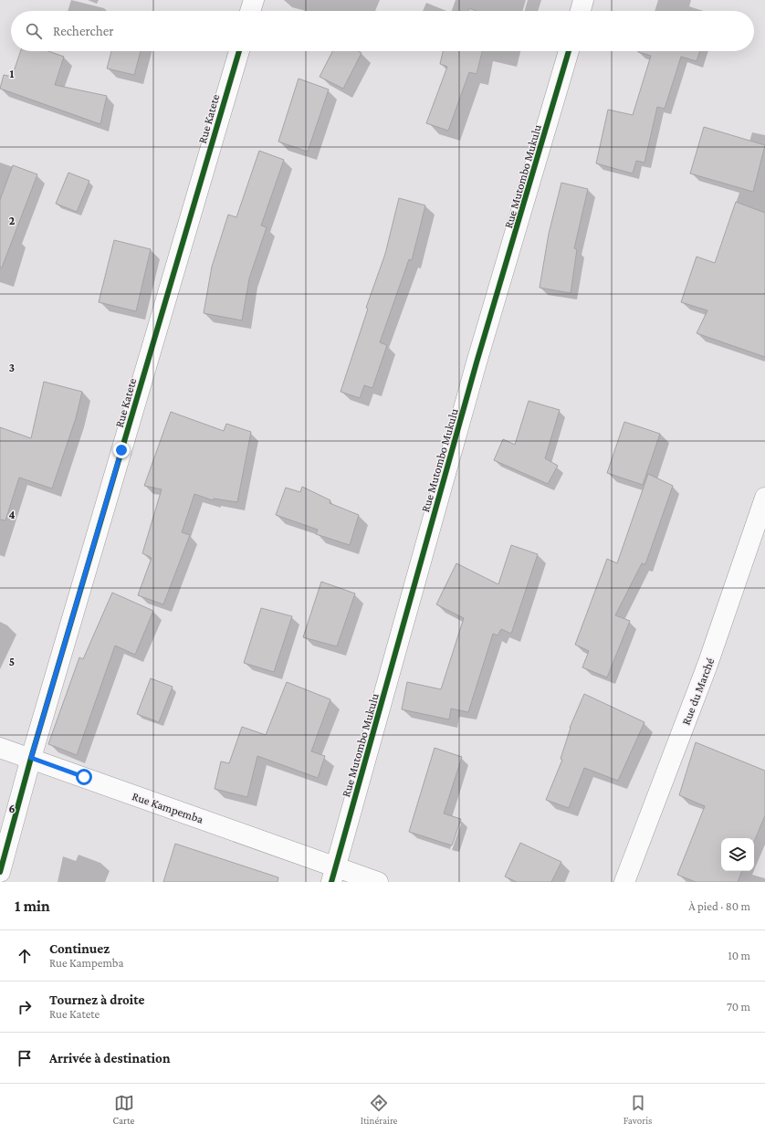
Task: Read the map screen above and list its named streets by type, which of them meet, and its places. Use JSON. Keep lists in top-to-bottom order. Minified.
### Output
{"streets":{"street":["Rue Katete","Rue Mutombo Mukulu","Rue du Marché","Rue Kampemba"]},"crossings":[["Rue Katete","Rue Kampemba"],["Rue Mutombo Mukulu","Rue Kampemba"]],"page":{"search":"Rechercher","heading":["1 min","À pied · 80 m"],"list":[["Continuez","Rue Kampemba","10 m"],["Tournez à droite","Rue Katete","70 m"],"Arrivée à destination"],"nav":["Carte","Itinéraire","Favoris"]},"grid":{"rows":["1","2","3","4","5","6"]}}
